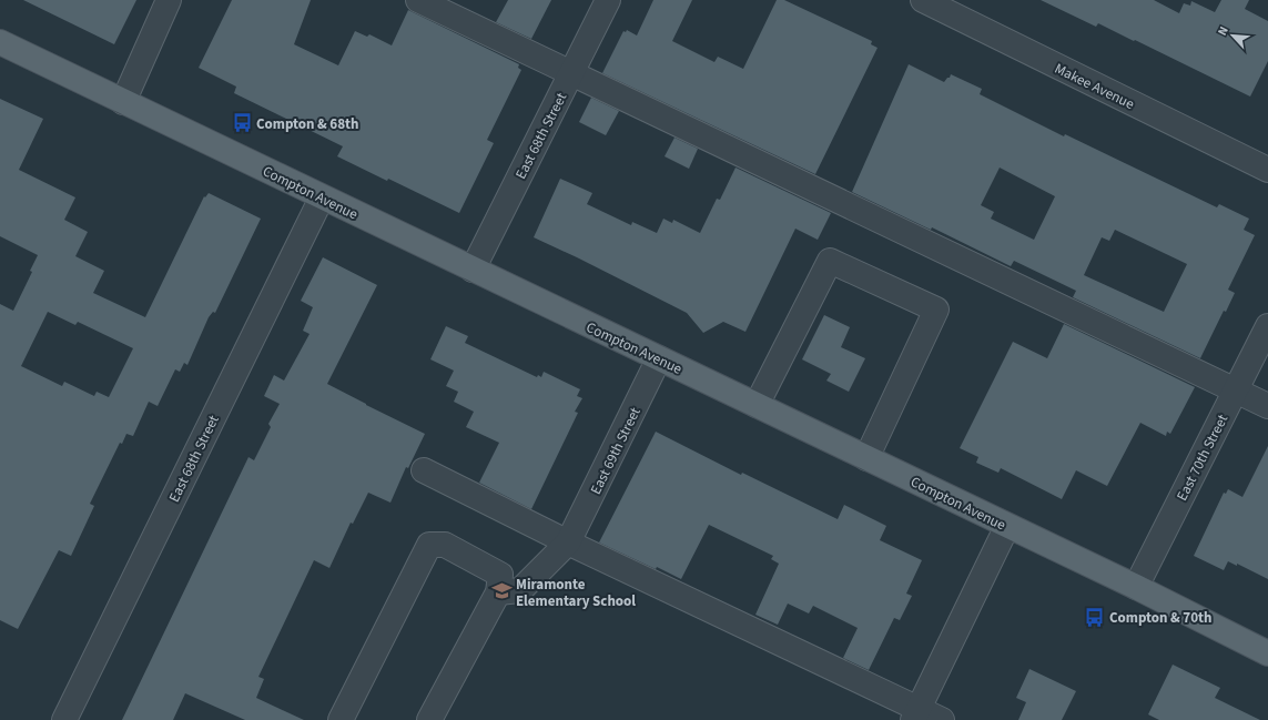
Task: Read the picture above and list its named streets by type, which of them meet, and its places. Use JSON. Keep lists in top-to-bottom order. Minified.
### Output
{"streets":{"main road":["Compton Avenue"],"street":["Makee Avenue","East 68th Street","East 69th Street","East 70th Street"]},"crossings":[["East 68th Street","Compton Avenue"],["Compton Avenue","East 69th Street"],["Compton Avenue","East 70th Street"]],"places":{"bus stop":["Compton & 68th","Compton & 70th"],"school or university":["Miramonte Elementary School"]},"north":"top left"}
